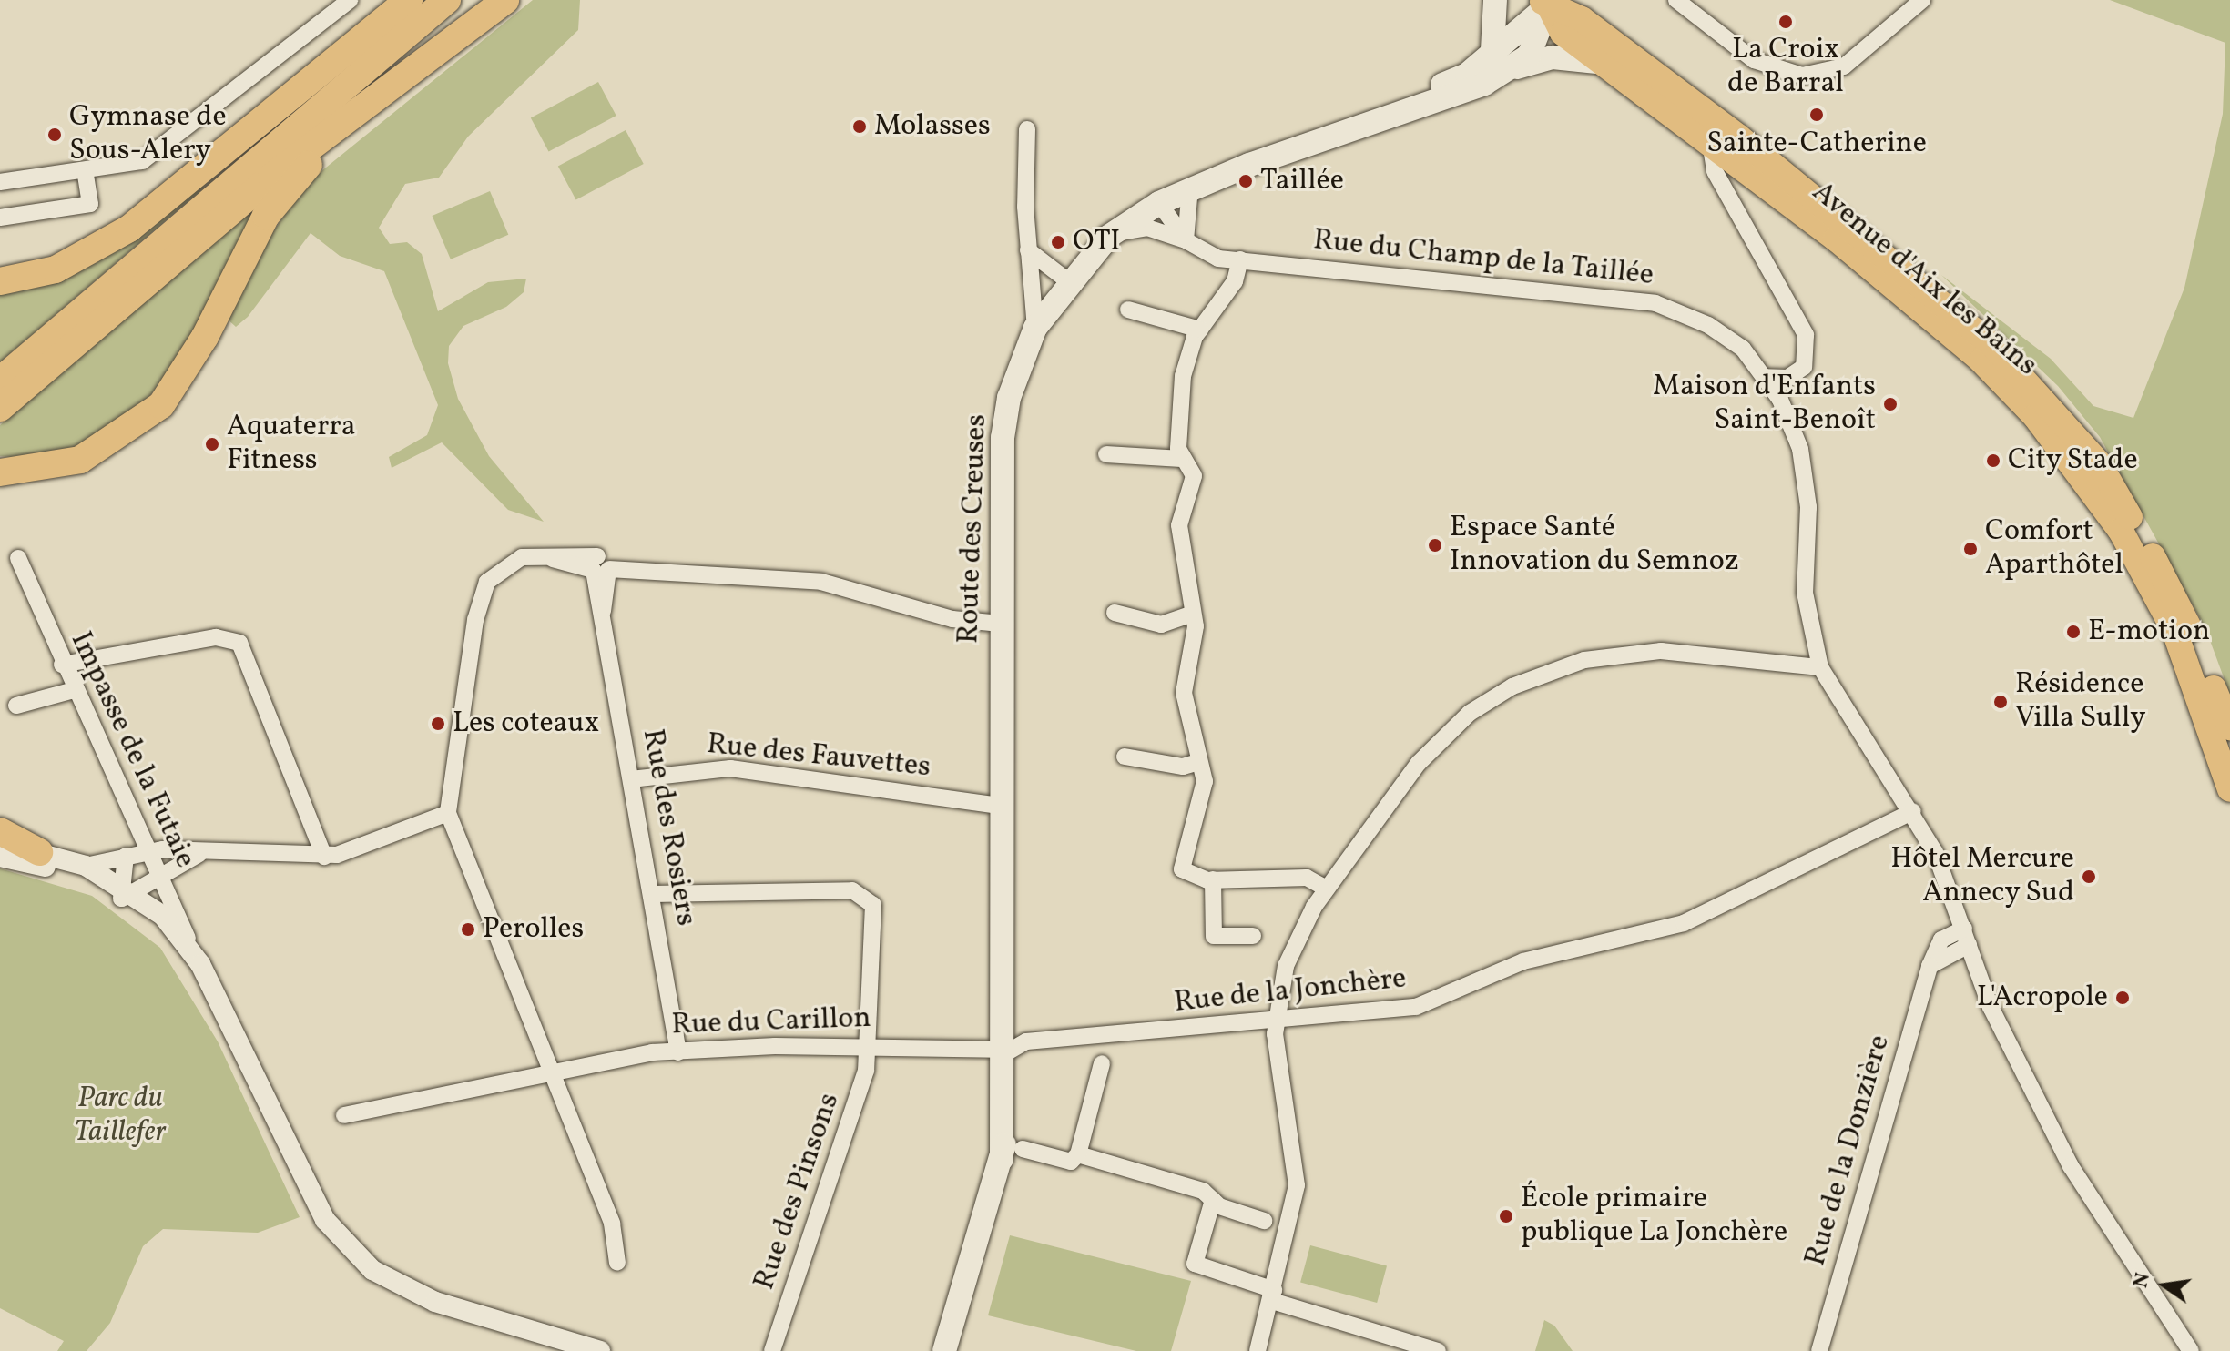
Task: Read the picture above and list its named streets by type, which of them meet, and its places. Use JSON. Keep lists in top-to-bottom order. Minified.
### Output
{"streets":{"main road":["Avenue d'Aix les Bains","Route des Creuses"],"street":["Rue du Champ de la Taillée","Impasse de la Futaie","Rue des Fauvettes","Rue des Rosiers","Rue de la Jonchère","Rue du Carillon","Rue de la Donzière","Rue des Pinsons"]},"crossings":[["Rue du Champ de la Taillée","Route des Creuses"],["Rue du Champ de la Taillée","Rue de la Jonchère"],["Rue du Champ de la Taillée","Rue de la Donzière"],["Avenue d'Aix les Bains","Route des Creuses"],["Route des Creuses","Rue des Fauvettes"],["Route des Creuses","Rue de la Jonchère"],["Route des Creuses","Rue du Carillon"],["Rue des Fauvettes","Rue des Rosiers"],["Rue des Rosiers","Rue du Carillon"],["Rue des Rosiers","Rue des Pinsons"],["Rue de la Jonchère","Rue du Carillon"],["Rue du Carillon","Rue des Pinsons"]],"parks":["Parc du Taillefer"],"places":["La Croix de Barral","Sainte-Catherine","Molasses","Gymnase de Sous-Alery","Taillée","OTI","Maison d'Enfants Saint-Benoît","Aquaterra Fitness","City Stade","Espace Santé Innovation du Semnoz","Comfort Aparthôtel","E-motion","Résidence Villa Sully","Les coteaux","Hôtel Mercure Annecy Sud","Perolles","L'Acropole","École primaire publique La Jonchère"],"north":"left"}
